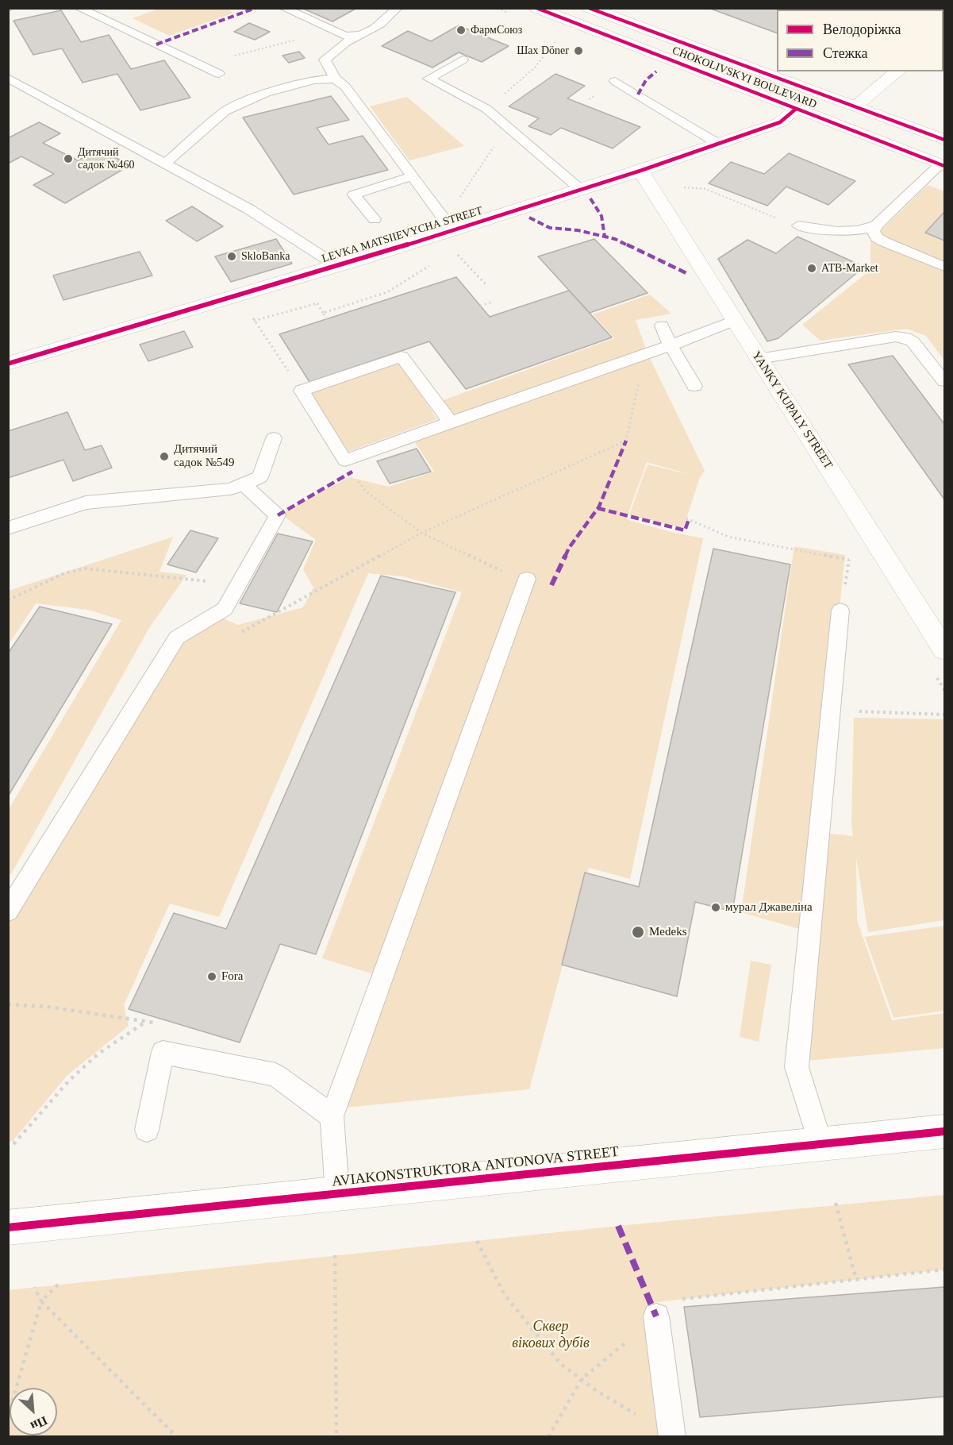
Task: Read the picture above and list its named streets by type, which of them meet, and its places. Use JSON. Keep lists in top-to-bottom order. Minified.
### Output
{"streets":{"street":["CHOKOLIVSKYI BOULEVARD","LEVKA MATSIIEVYCHA STREET","YANKY KUPALY STREET","AVIAKONSTRUKTORA ANTONOVA STREET"]},"crossings":[["CHOKOLIVSKYI BOULEVARD","LEVKA MATSIIEVYCHA STREET"],["LEVKA MATSIIEVYCHA STREET","YANKY KUPALY STREET"]],"parks":["Сквер вікових дубів"],"places":["ФармСоюз","Шах Döner","Дитячий садок №460","SkloBanka","ATB-Market","Дитячий садок №549","мурал Джавеліна","Medeks","Fora"],"legend":["Велодоріжка","Стежка"],"north":"bottom right"}
